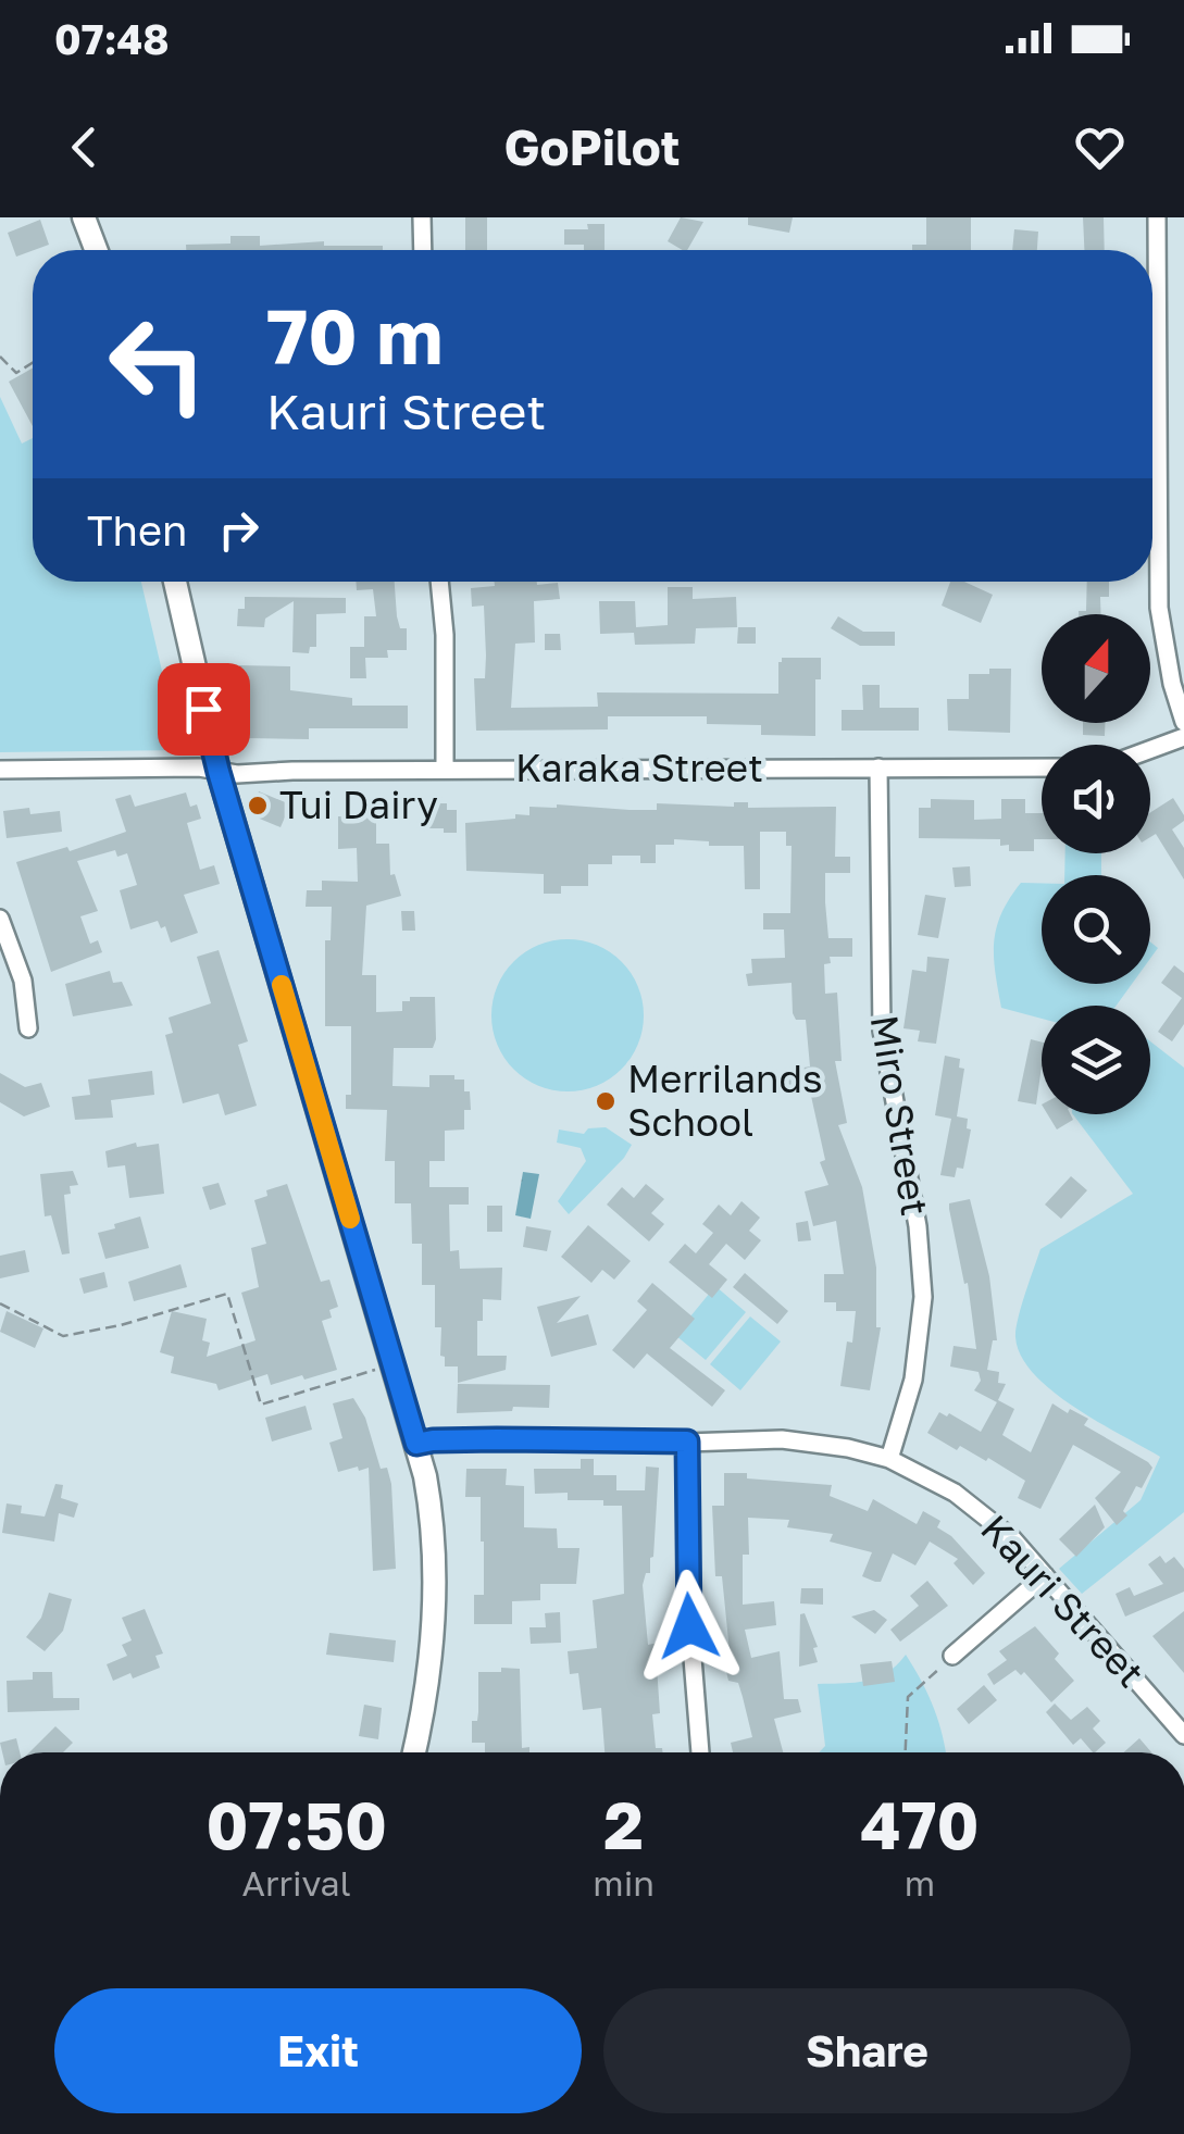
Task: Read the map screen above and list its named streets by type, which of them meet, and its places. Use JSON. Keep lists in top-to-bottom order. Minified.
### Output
{"streets":{"street":["Karaka Street","Miro Street","Kauri Street"]},"crossings":[["Karaka Street","Miro Street"],["Miro Street","Kauri Street"]],"places":["Tui Dairy","Merrilands School"],"north":"top","page":{"status":"07:48","header":"GoPilot","turn":["70 m","Kauri Street"],"then":"Then","eta":["07:50","Arrival","2","min","470","m"],"buttons":["Exit","Share"]}}
